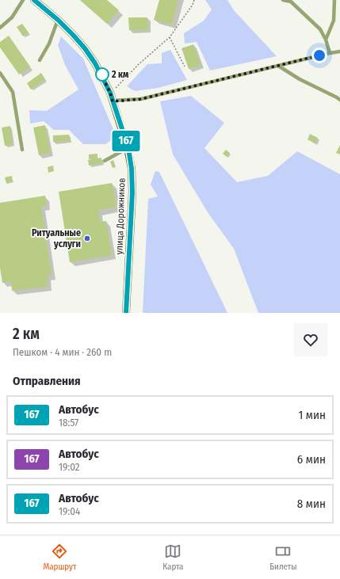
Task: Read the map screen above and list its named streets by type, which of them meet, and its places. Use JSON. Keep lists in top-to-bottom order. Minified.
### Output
{"streets":{"street":["улица Дорожников"]},"places":["2 км","Ритуальные услуги"],"lines":["bus line 167"],"page":{"on_map":"167","heading":[["2 км","Пешком · 4 мин · 260 m"],"Отправления"],"list":[{"mark":"167","name":"Автобус","note":"18:57","value":"1 мин"},{"mark":"167","name":"Автобус","note":"19:02","value":"6 мин"},{"mark":"167","name":"Автобус","note":"19:04","value":"8 мин"}],"tabs":["Маршрут","Карта","Билеты"]}}
